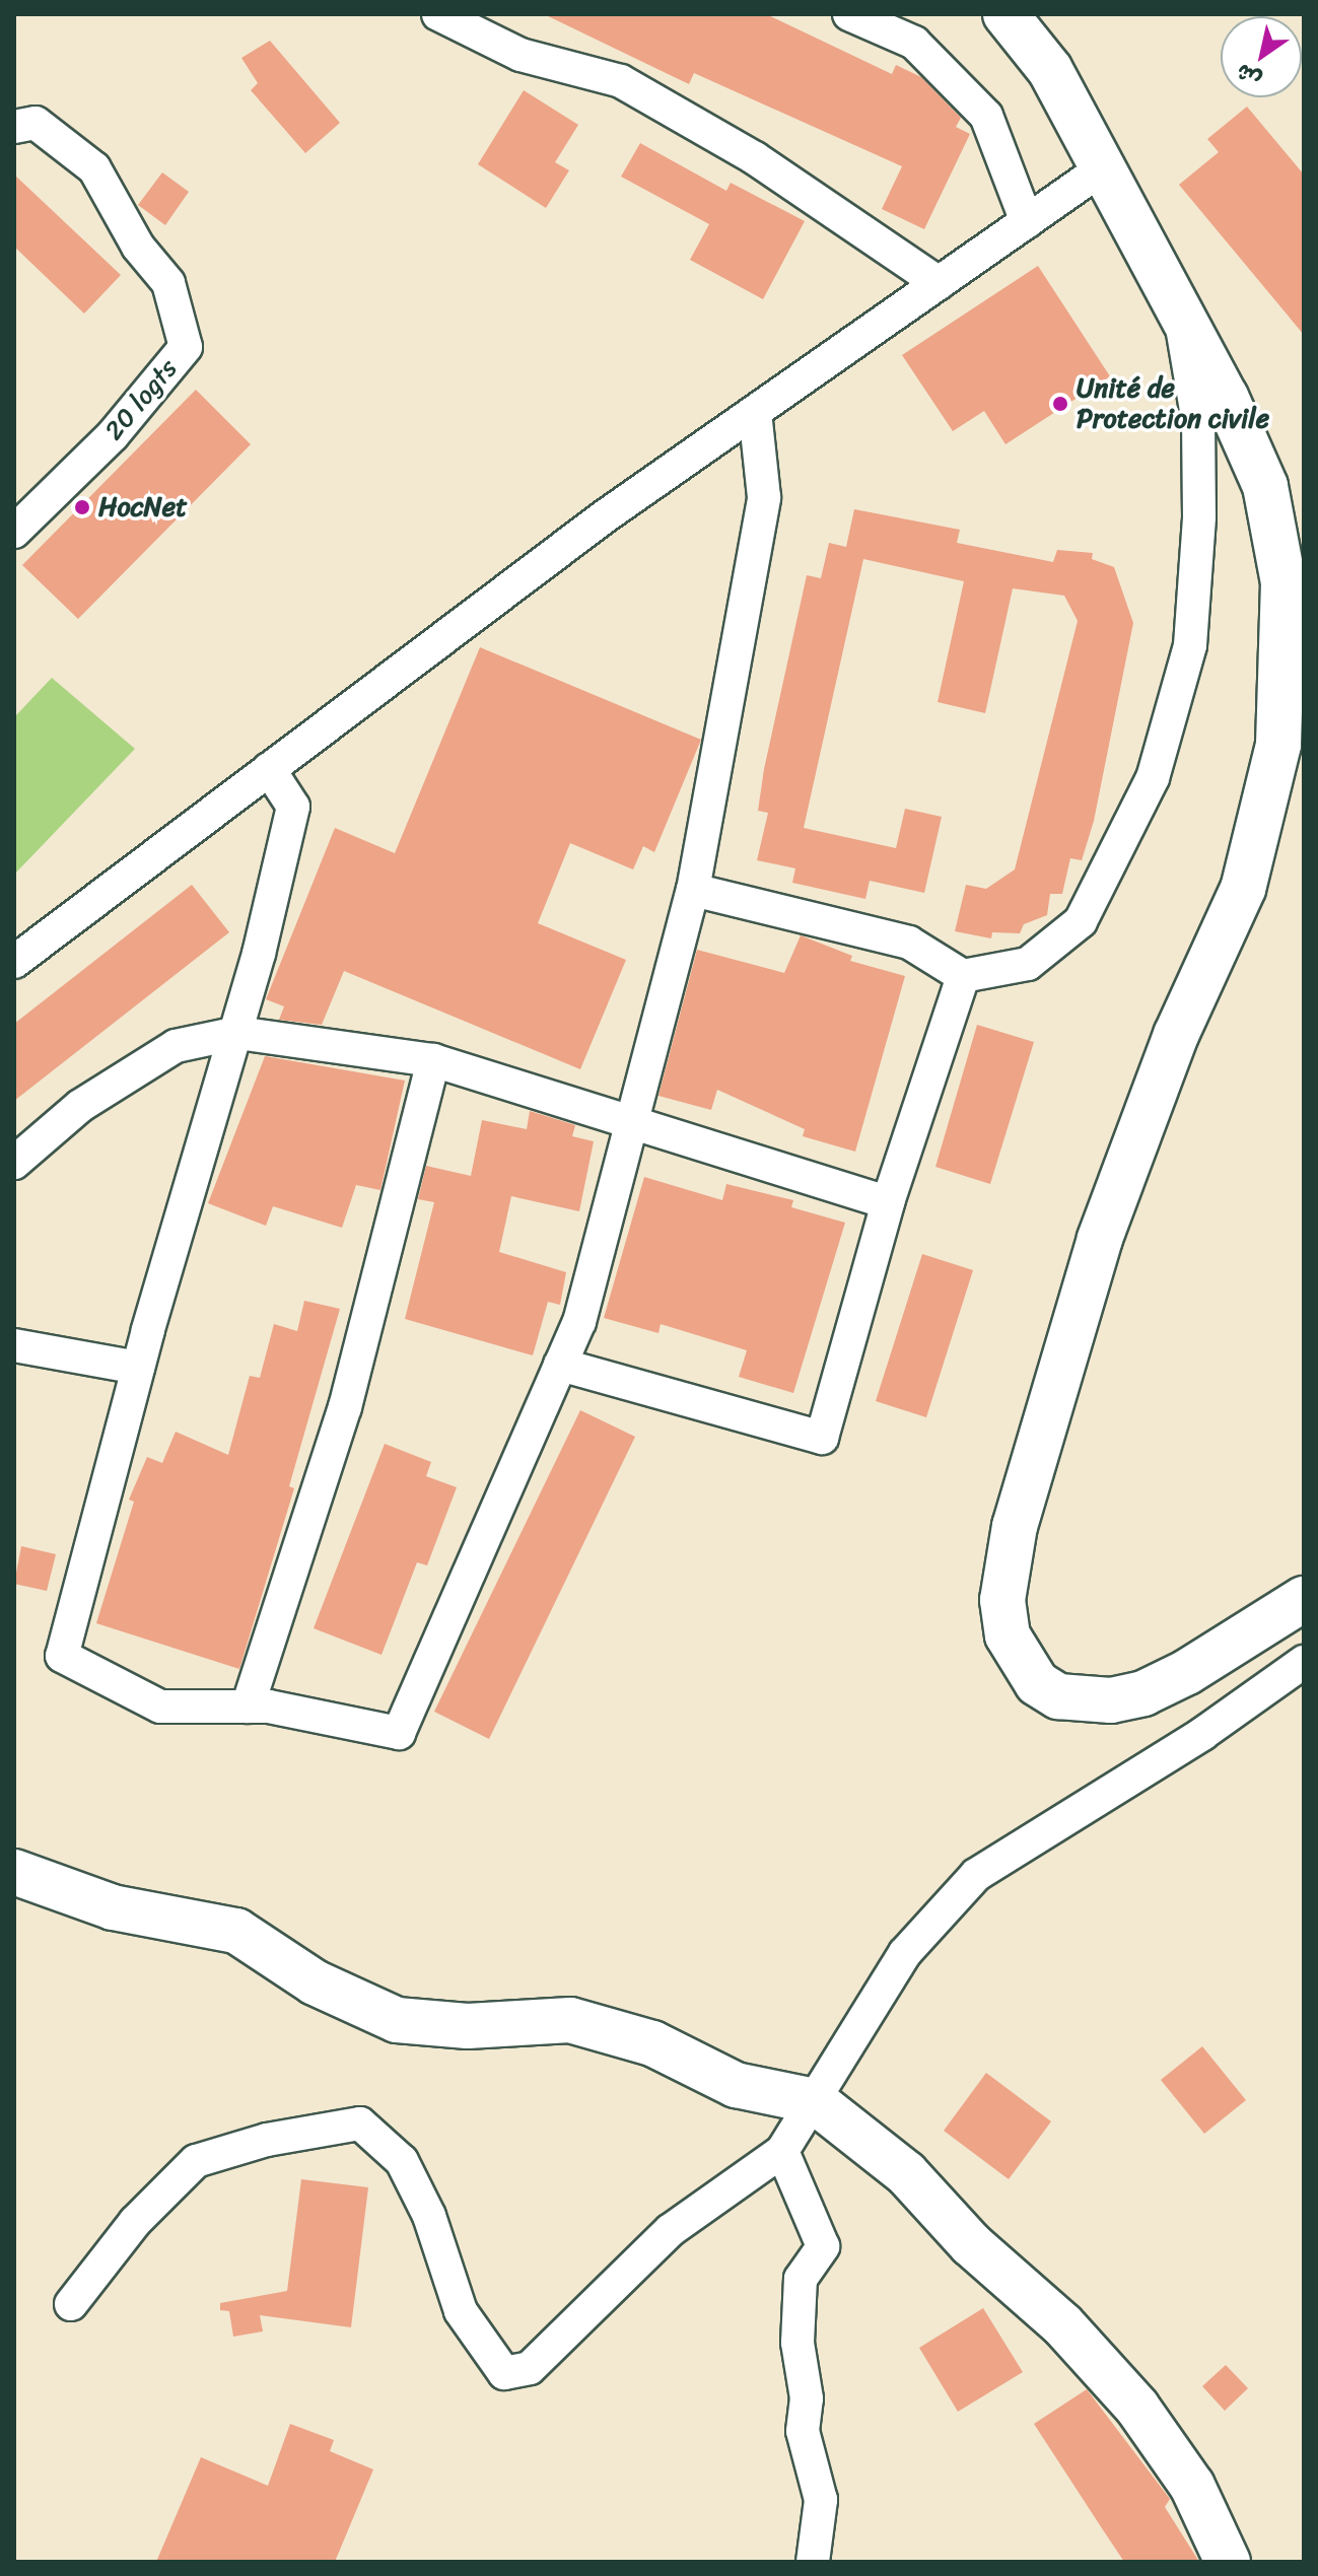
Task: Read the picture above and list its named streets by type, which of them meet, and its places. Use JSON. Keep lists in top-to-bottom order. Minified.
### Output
{"streets":{"street":["20 logts"]},"places":["Unité de Protection civile","HocNet"],"north":"bottom left"}
